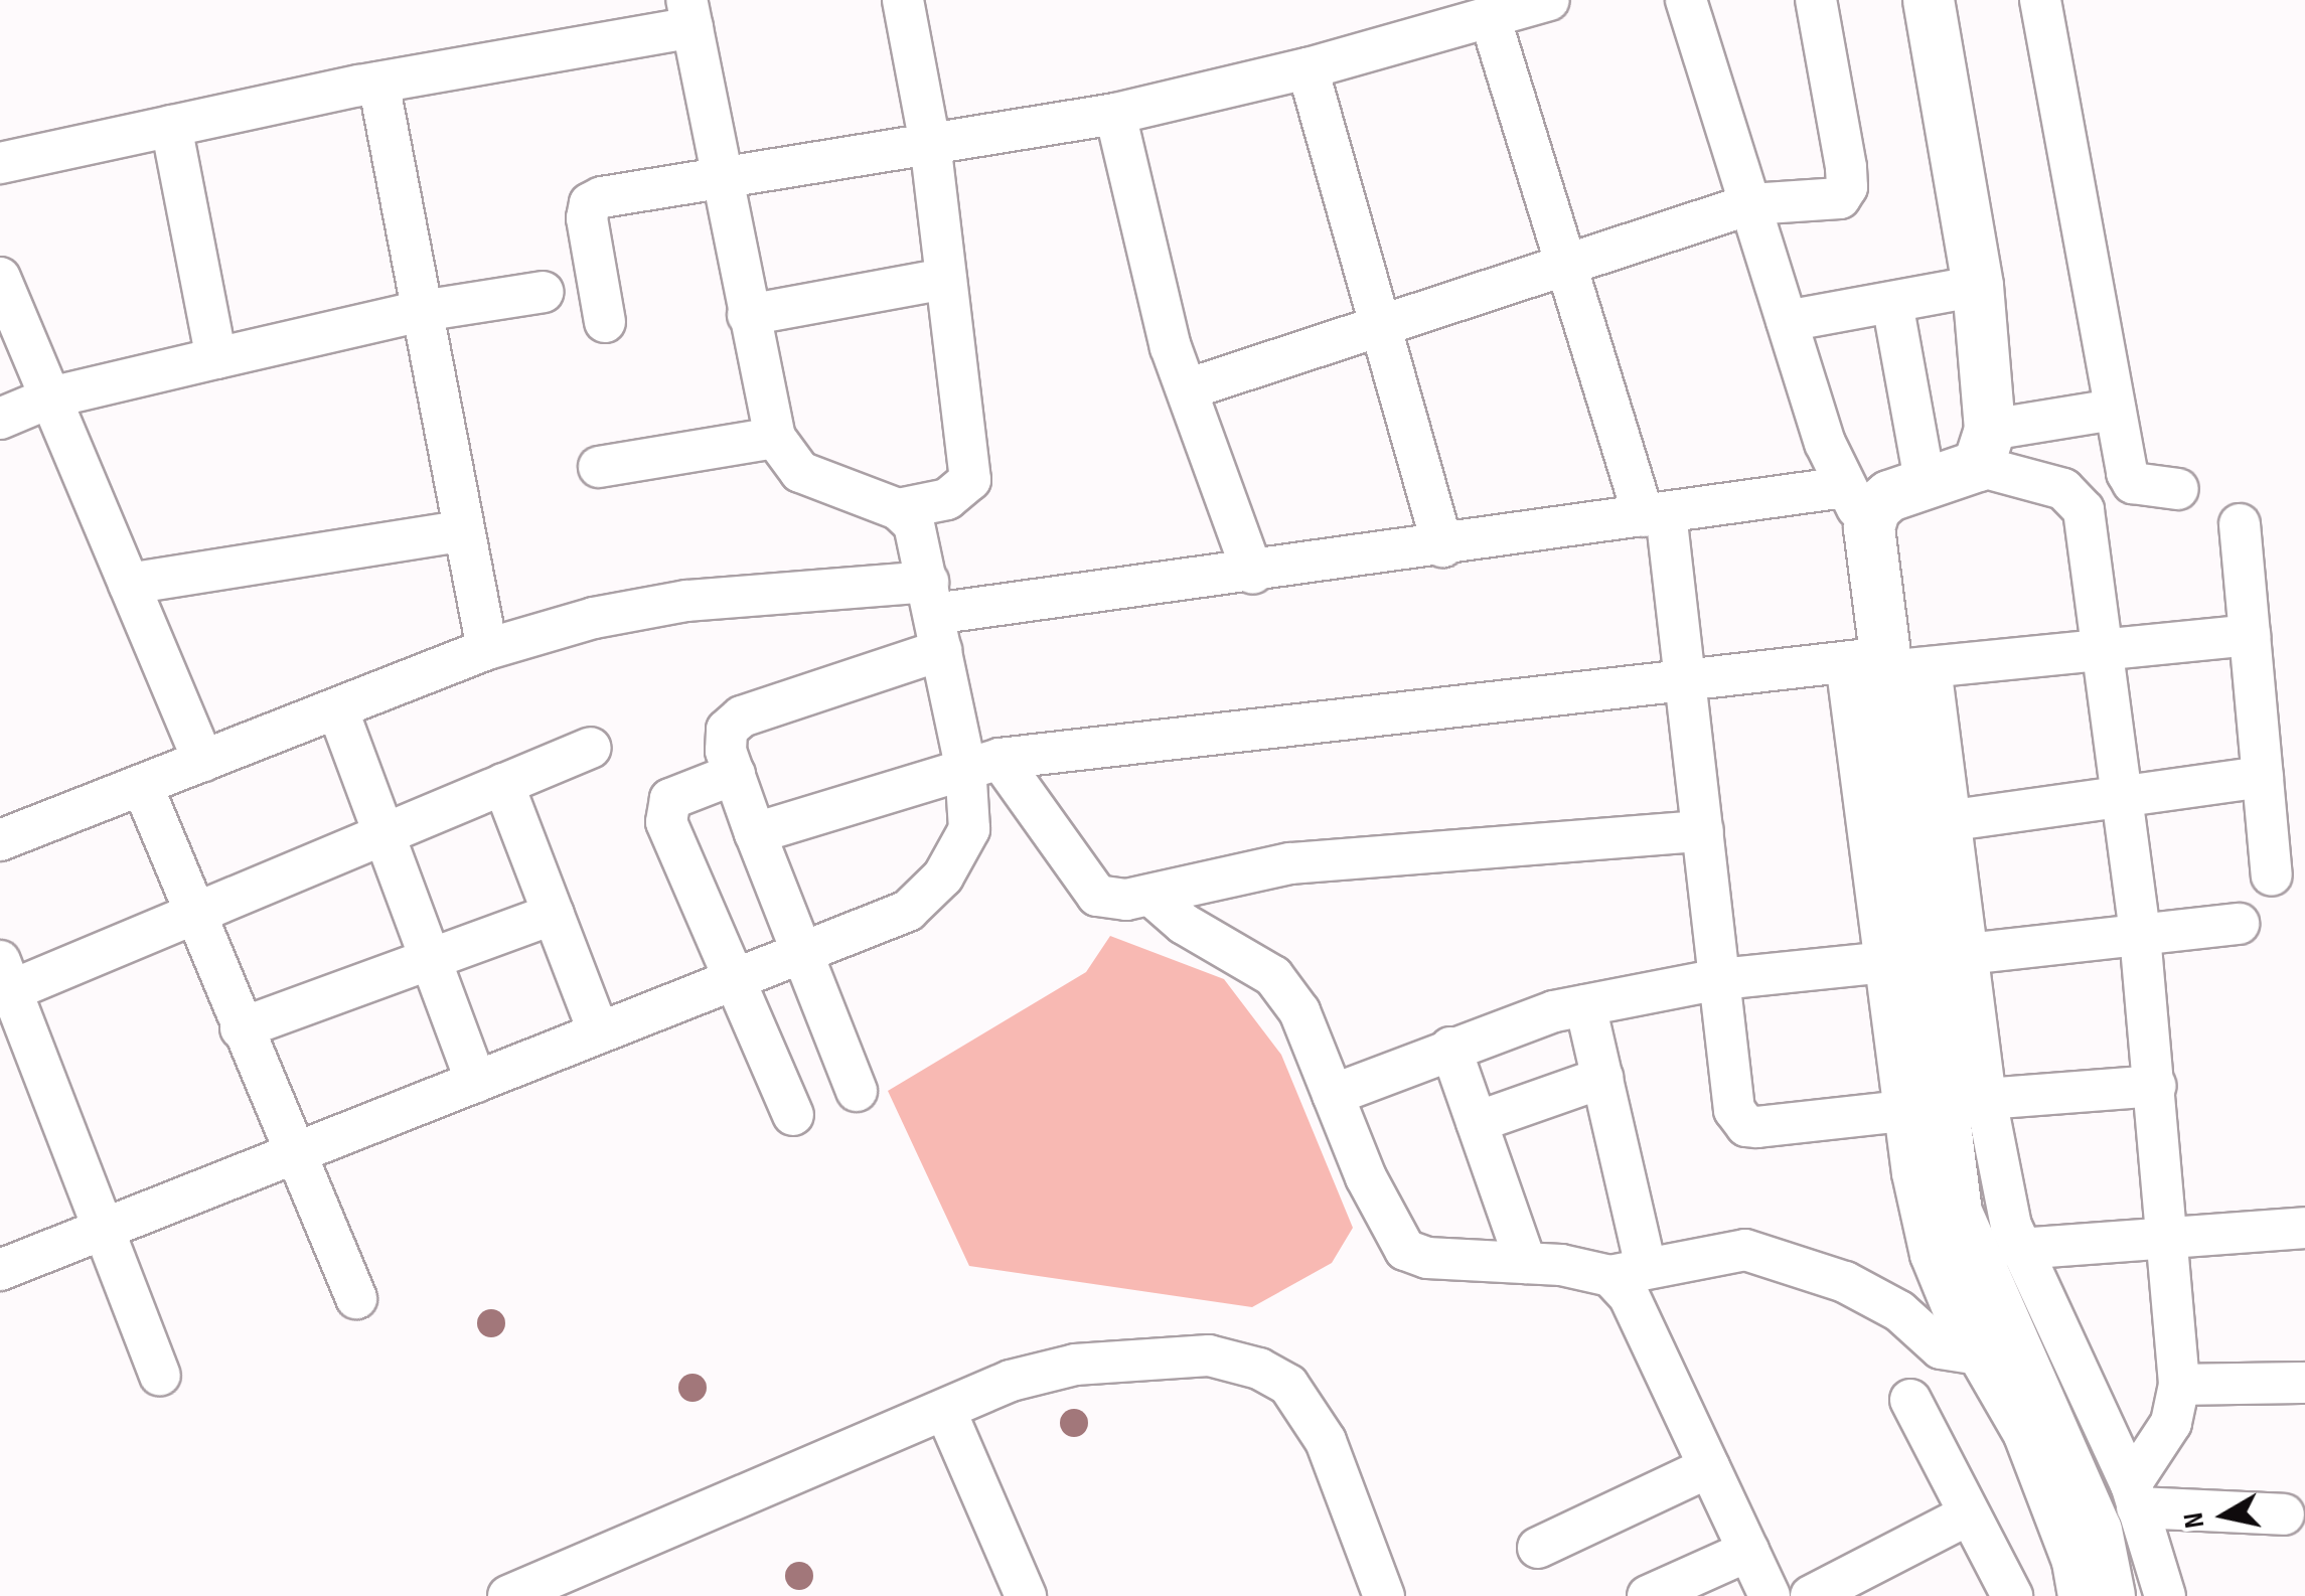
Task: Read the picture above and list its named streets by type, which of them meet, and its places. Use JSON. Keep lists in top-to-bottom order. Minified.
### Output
{"north":"left"}
